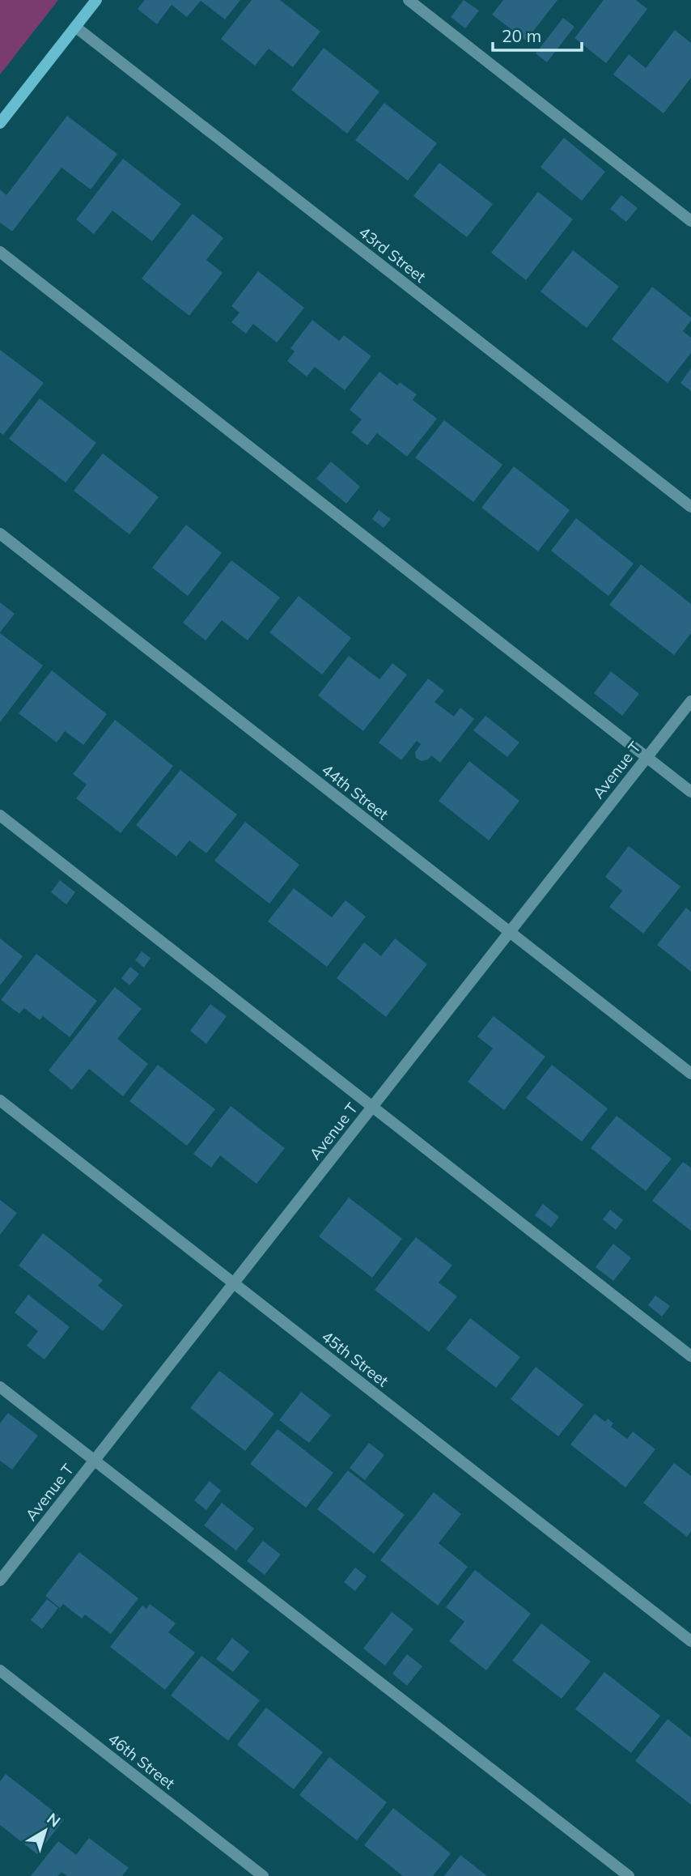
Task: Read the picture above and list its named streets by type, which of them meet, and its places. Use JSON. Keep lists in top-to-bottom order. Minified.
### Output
{"streets":{"street":["43rd Street","Avenue T","44th Street","45th Street","46th Street"]},"crossings":[["Avenue T","44th Street"],["Avenue T","45th Street"]],"scale_bar":"20 m","north":"top right"}
